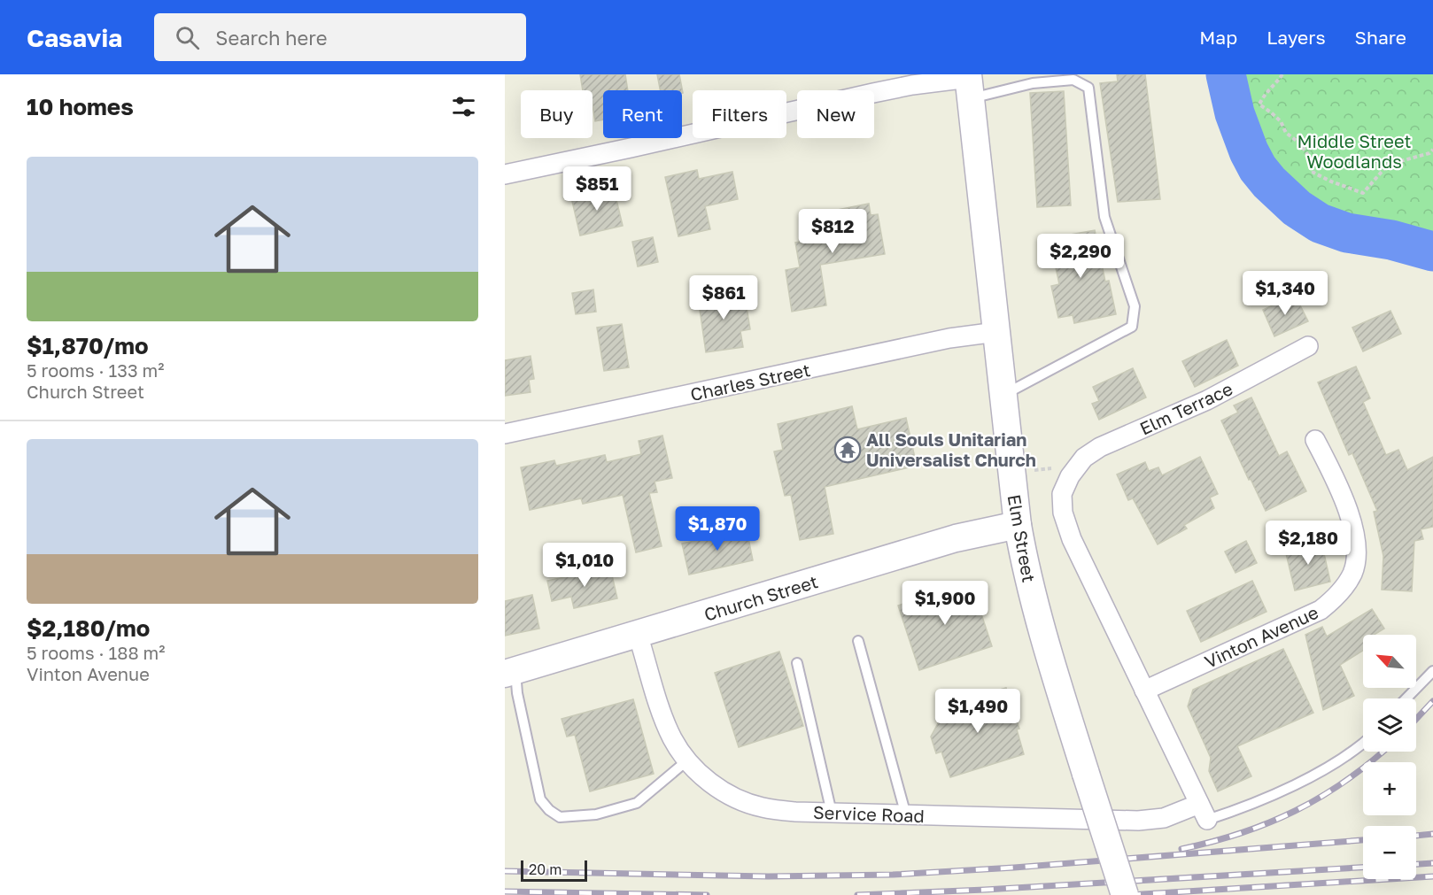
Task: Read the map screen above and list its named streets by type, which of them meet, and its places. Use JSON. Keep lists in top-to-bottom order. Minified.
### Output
{"streets":{"main road":["Elm Street","Church Street"],"street":["Charles Street","Elm Terrace","Vinton Avenue","Service Road"]},"crossings":[["Charles Street","Elm Street"],["Elm Street","Church Street"],["Church Street","Service Road"]],"parks":["Middle Street Woodlands"],"places":{"temple":["All Souls Unitarian Universalist Church"]},"scale_bar":"20 m","north":"top left","page":{"header":"Casavia","search":"Search here","nav":["Map","Layers","Share"],"heading":"10 homes","chip":["Buy","Rent","Filters","New"],"list":[{"name":"$1,870/mo","note":"5 rooms · 133 m² · Church Street"},{"name":"$2,180/mo","note":"5 rooms · 188 m² · Vinton Avenue"}],"price":["$851","$812","$2,290","$1,340","$861","$1,870","$2,180","$1,010","$1,900","$1,490"],"map_buttons":["+","−"],"scale":"20 m"}}
